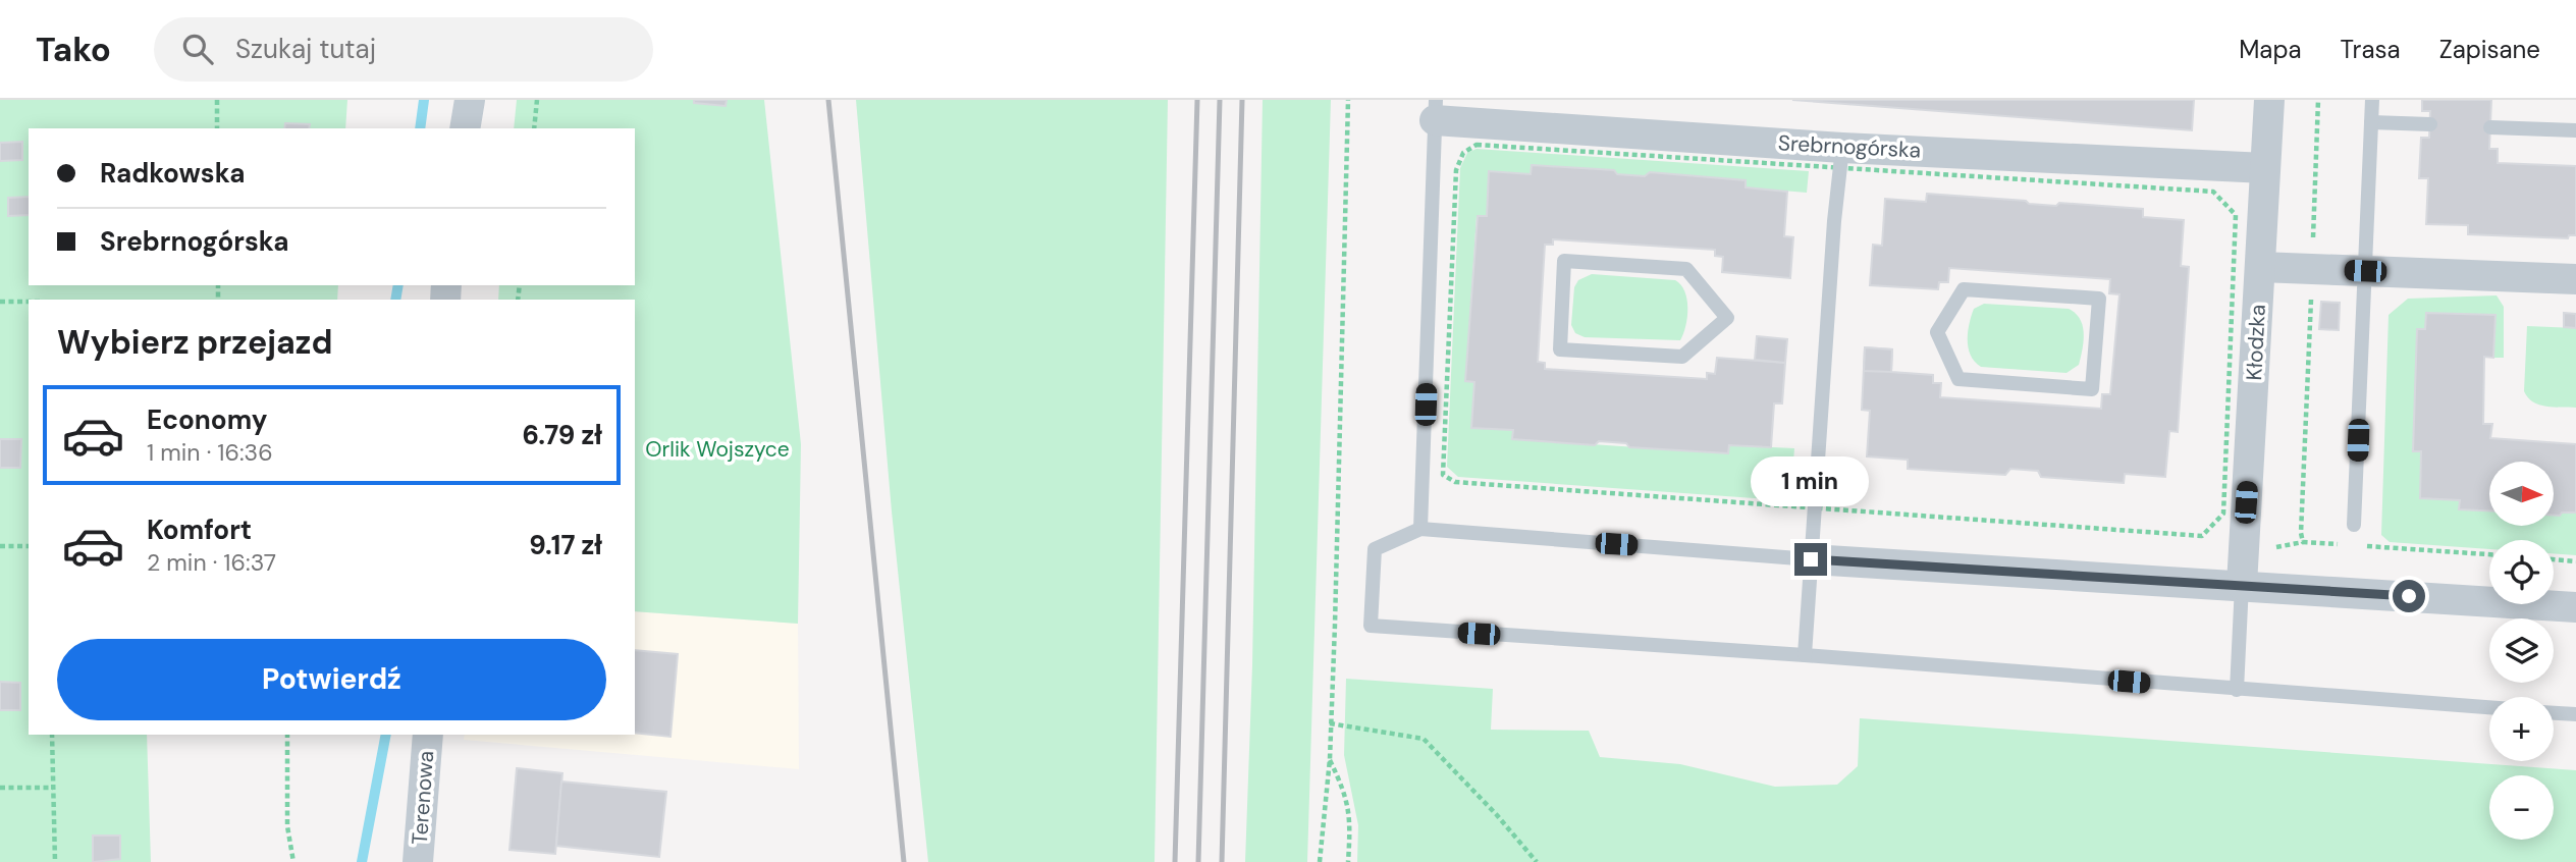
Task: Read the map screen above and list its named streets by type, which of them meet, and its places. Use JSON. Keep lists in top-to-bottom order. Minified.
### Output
{"streets":{"street":["Srebrnogórska","Kłodzka","Terenowa"]},"crossings":[["Srebrnogórska","Kłodzka"]],"parks":["Orlik Wojszyce"],"north":"right","page":{"header":"Tako","search":"Szukaj tutaj","nav":["Mapa","Trasa","Zapisane"],"banner":["Radkowska","Srebrnogórska"],"heading":"Wybierz przejazd","list":[{"name":"Economy","note":"1 min · 16:36","value":"6.79 zł"},{"name":"Komfort","note":"2 min · 16:37","value":"9.17 zł"}],"bubble":"1 min","map_buttons":["+","−"],"buttons":"Potwierdź"}}
